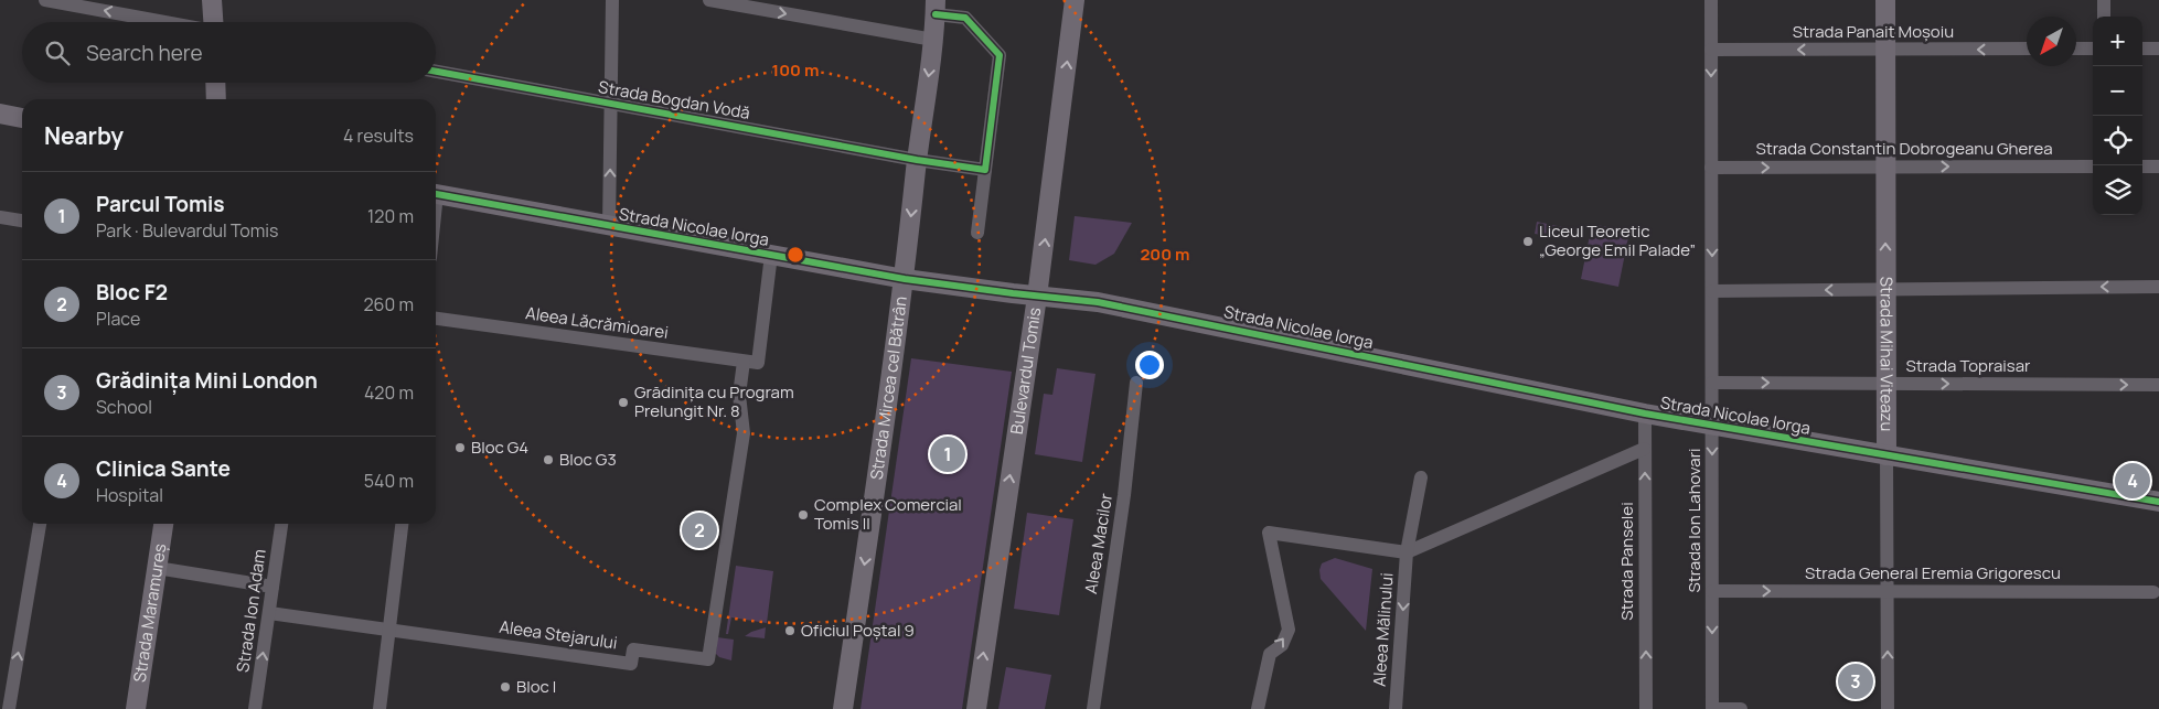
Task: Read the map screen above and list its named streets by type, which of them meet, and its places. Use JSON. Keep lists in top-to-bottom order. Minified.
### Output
{"streets":{"street":["Strada Panait Moșoiu","Strada Bogdan Vodă","Strada Constantin Dobrogeanu Gherea","Strada Nicolae Iorga","Aleea Lăcrămioarei","Strada Mihai Viteazu","Strada Topraisar","Bulevardul Tomis","Strada Mircea cel Bătrân","Strada Ion Lahovari","Aleea Macilor","Strada Panselei","Strada General Eremia Grigorescu","Strada Ion Adam","Strada Maramureș","Aleea Mălinului","Aleea Stejarului"]},"crossings":[["Strada Panait Moșoiu","Strada Mihai Viteazu"],["Strada Panait Moșoiu","Strada Ion Lahovari"],["Strada Bogdan Vodă","Strada Mircea cel Bătrân"],["Strada Constantin Dobrogeanu Gherea","Strada Mihai Viteazu"],["Strada Constantin Dobrogeanu Gherea","Strada Ion Lahovari"],["Strada Nicolae Iorga","Strada Mihai Viteazu"],["Strada Nicolae Iorga","Bulevardul Tomis"],["Strada Nicolae Iorga","Strada Mircea cel Bătrân"],["Strada Nicolae Iorga","Strada Ion Lahovari"],["Strada Nicolae Iorga","Strada Panselei"],["Aleea Lăcrămioarei","Aleea Stejarului"],["Strada Mihai Viteazu","Strada Topraisar"],["Strada Mihai Viteazu","Strada General Eremia Grigorescu"],["Strada Topraisar","Strada Ion Lahovari"],["Strada Ion Lahovari","Strada General Eremia Grigorescu"]],"one_way":["Strada Panait Moșoiu","Bulevardul Tomis","Strada Mircea cel Bătrân","Strada Ion Lahovari","Strada Panselei","Strada General Eremia Grigorescu"],"places":["Liceul Teoretic „George Emil Palade”","Grădinița cu Program Prelungit Nr. 8","Bloc G4","Bloc G3","Complex Comercial Tomis II","Oficiul Poștal 9","Bloc I"],"north":"bottom left","page":{"map_buttons":["+","−"],"search":"Search here","heading":["Nearby","4 results"],"list":[{"mark":"1","name":"Parcul Tomis","note":"Park · Bulevardul Tomis","value":"120 m"},{"mark":"2","name":"Bloc F2","note":"Place","value":"260 m"},{"mark":"3","name":"Grădinița Mini London","note":"School","value":"420 m"},{"mark":"4","name":"Clinica Sante","note":"Hospital","value":"540 m"}],"pins":["1","4","2","3"]},"rings":["100 m","200 m"]}
